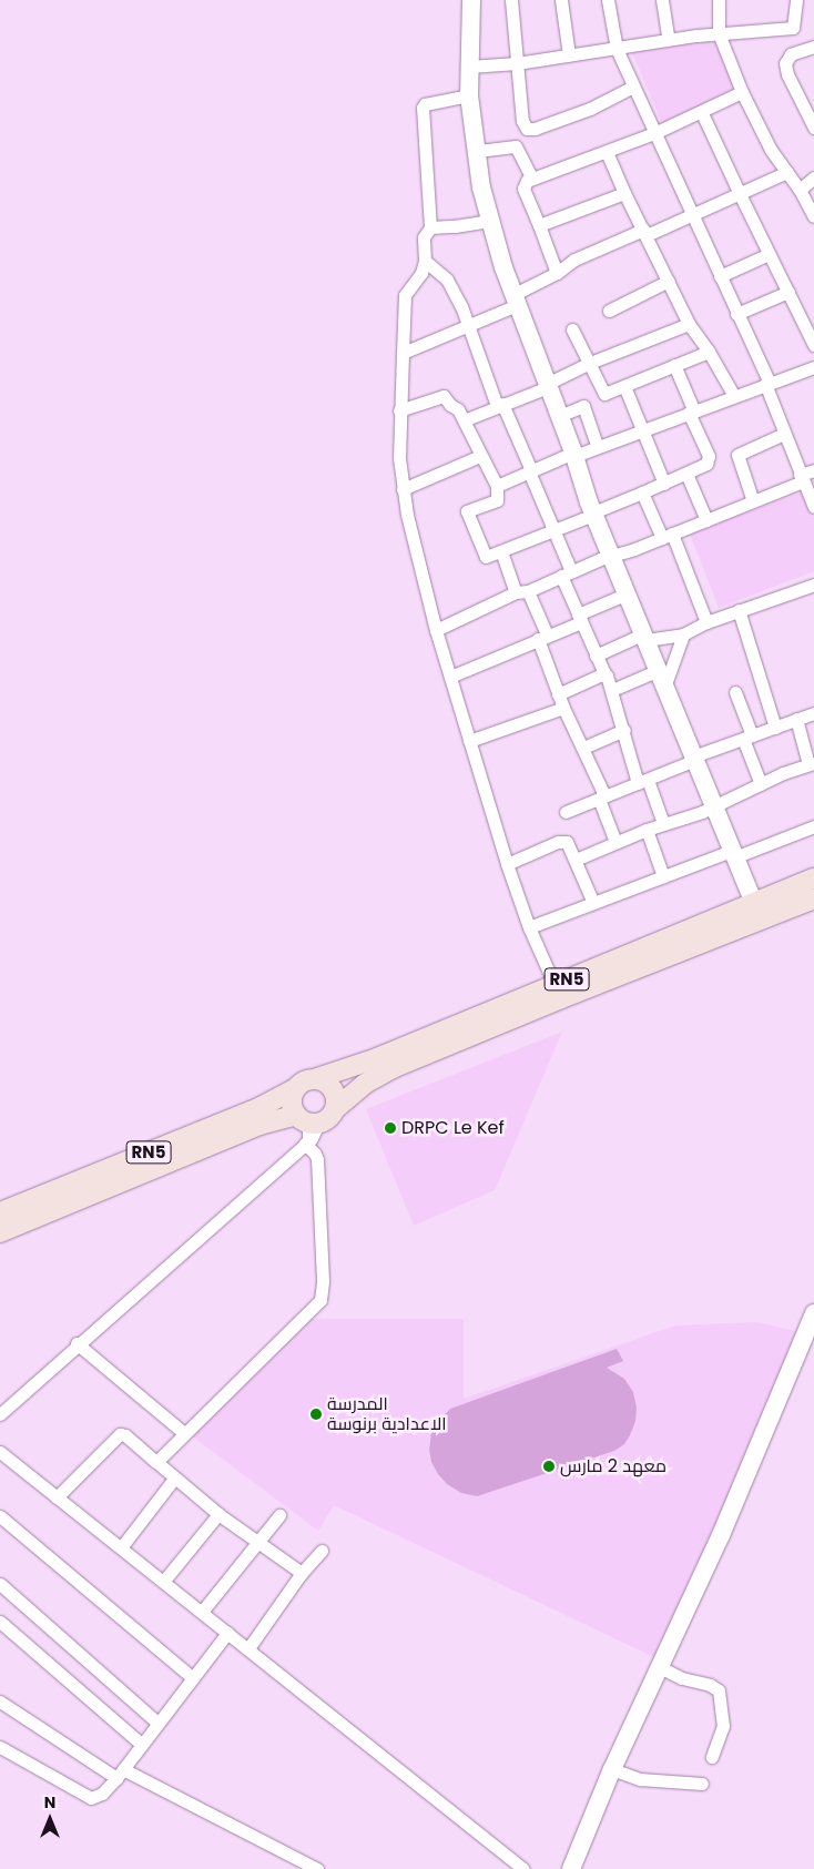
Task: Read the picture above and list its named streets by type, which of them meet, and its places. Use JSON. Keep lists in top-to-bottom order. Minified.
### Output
{"streets":{"main road":["RN5"]},"places":["DRPC Le Kef","المدرسة الاعدادية برنوسة","معهد 2 مارس"],"north":"top"}
